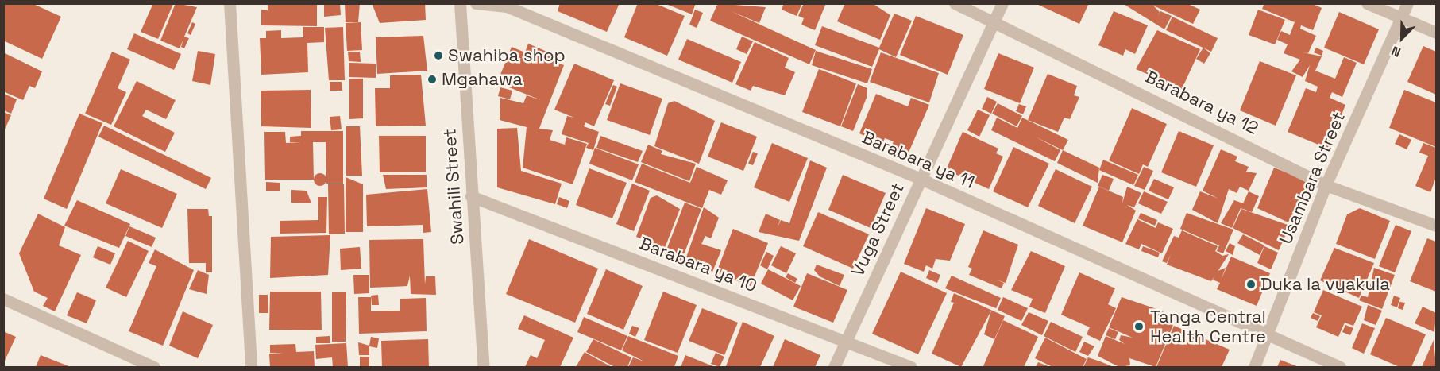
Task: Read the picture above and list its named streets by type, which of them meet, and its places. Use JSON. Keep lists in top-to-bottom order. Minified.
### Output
{"streets":{"street":["Barabara ya 12","Barabara ya 11","Usambara Street","Swahili Street","Vuga Street","Barabara ya 10"]},"crossings":[["Barabara ya 12","Usambara Street"],["Barabara ya 12","Vuga Street"],["Barabara ya 11","Usambara Street"],["Barabara ya 11","Vuga Street"],["Swahili Street","Barabara ya 10"],["Vuga Street","Barabara ya 10"]],"places":["Swahiba shop","Mgahawa","Duka la vyakula","Tanga Central Health Centre"],"north":"bottom left"}
